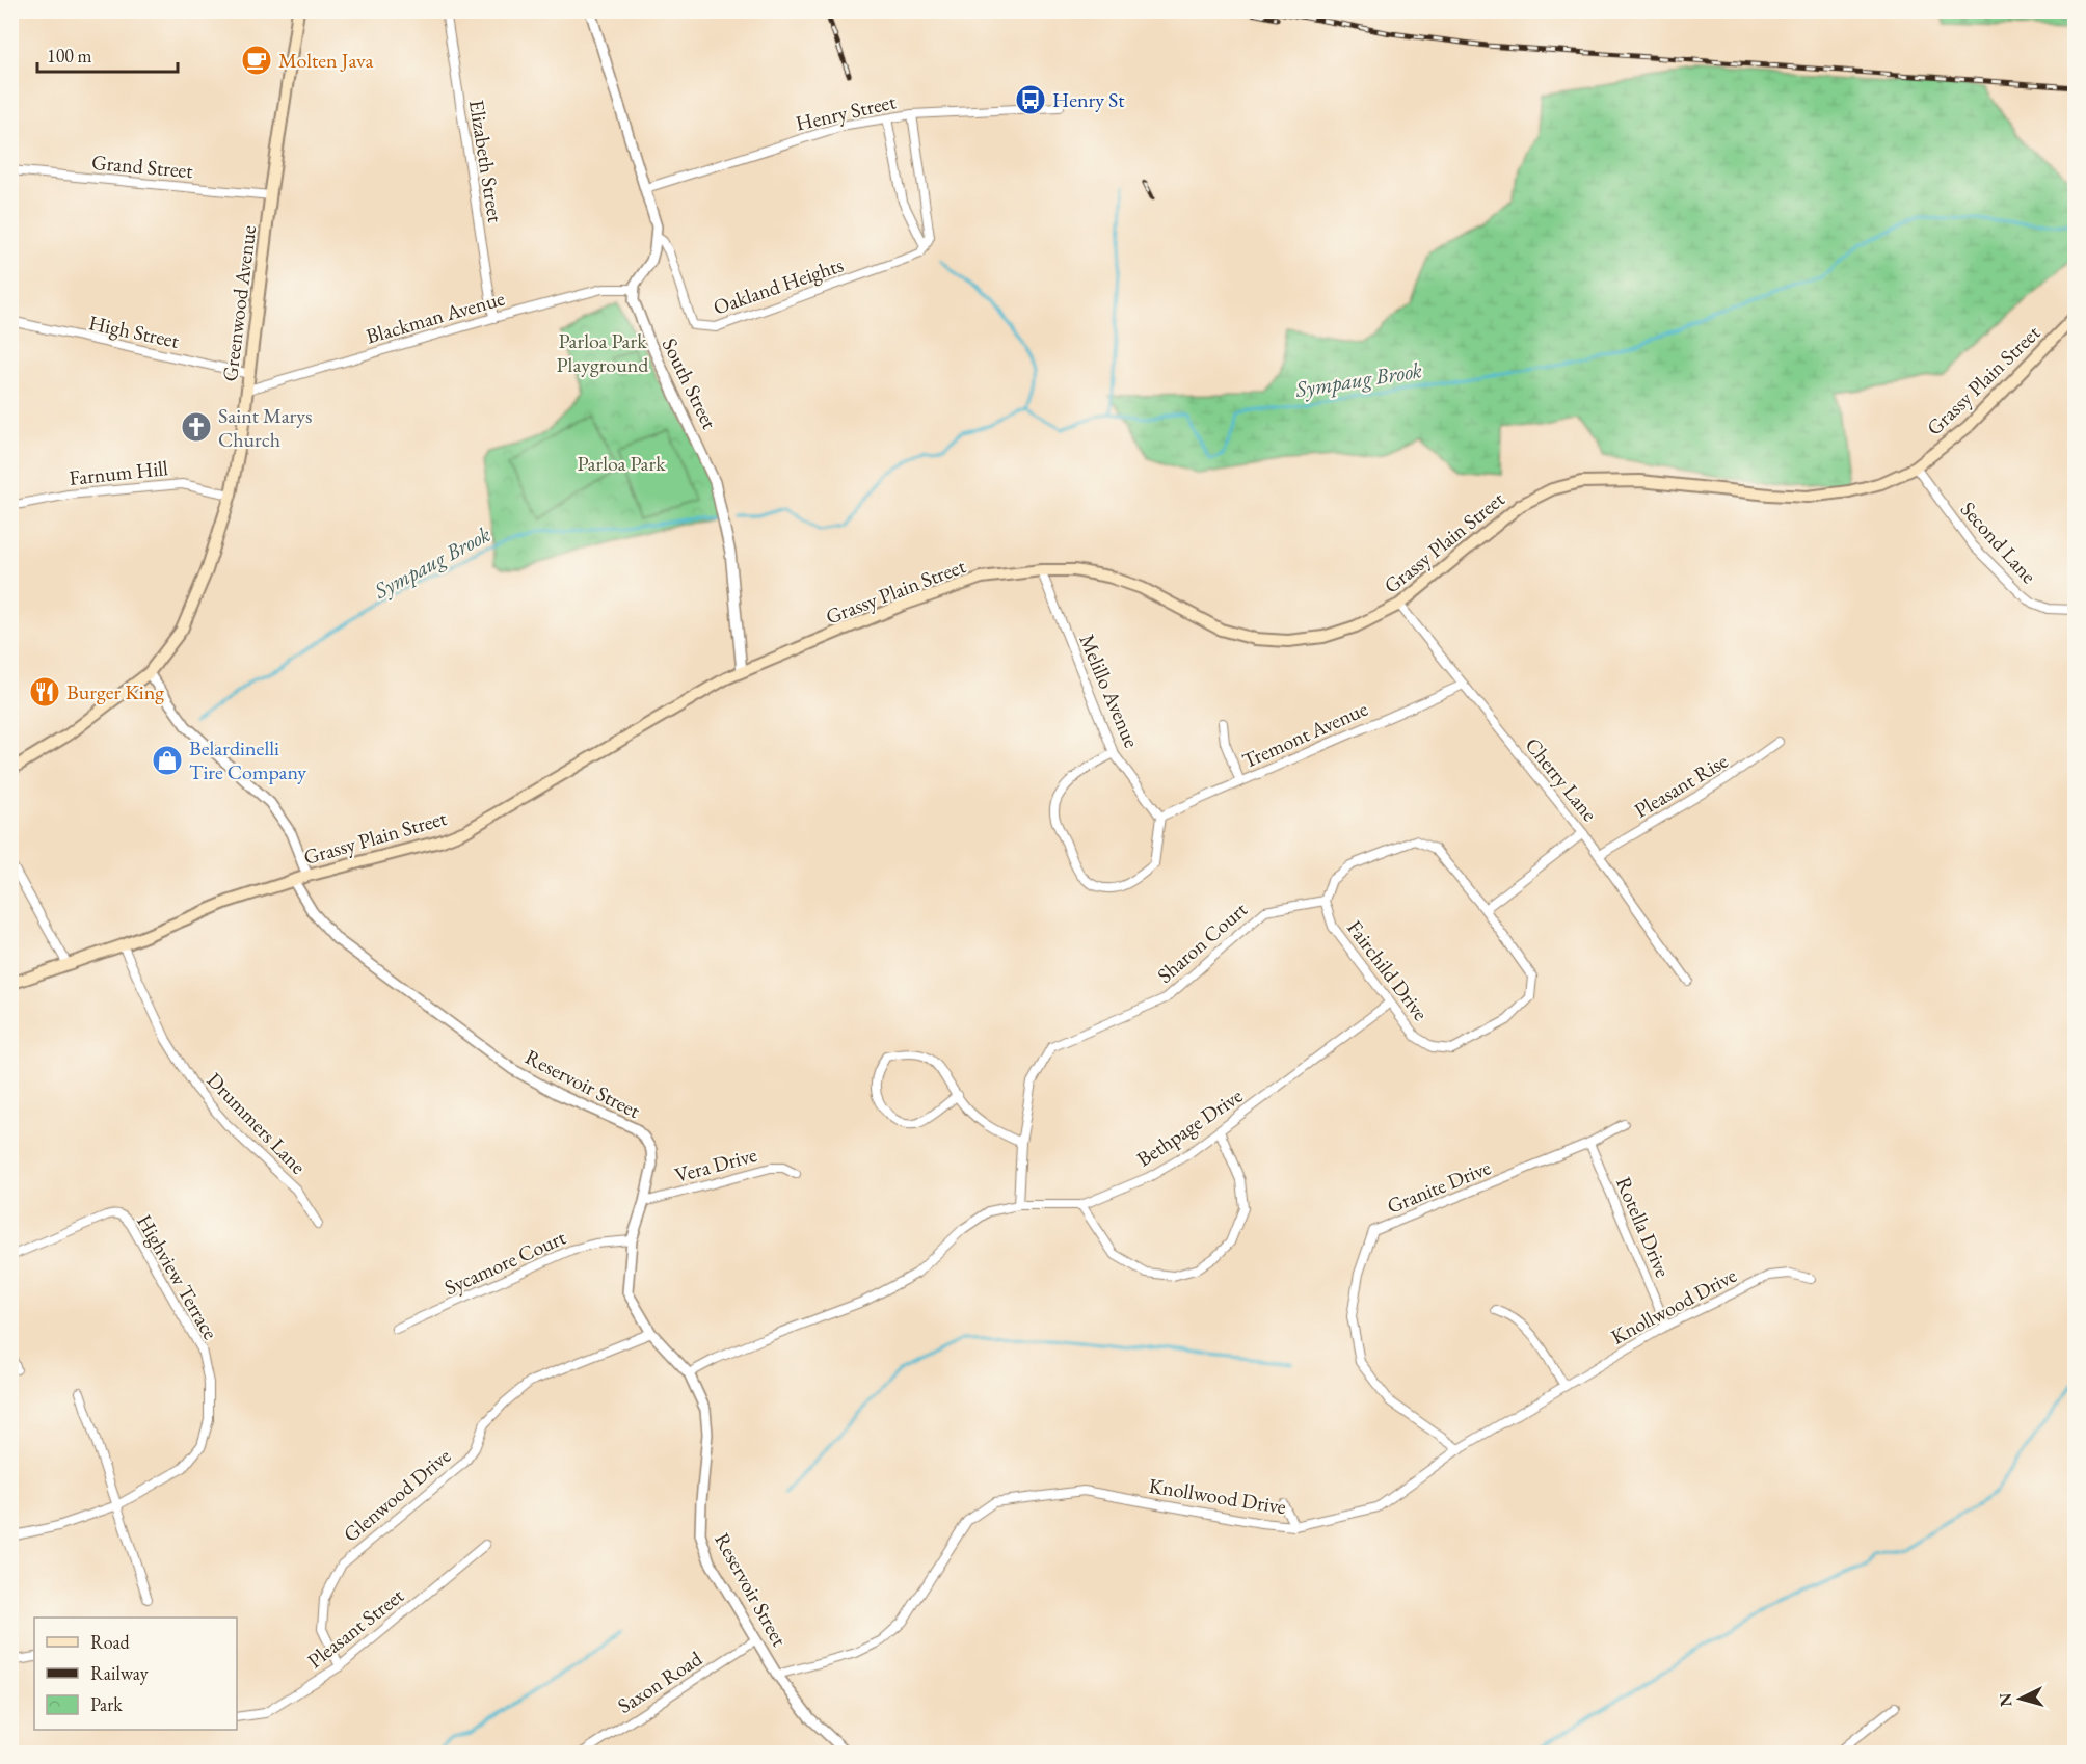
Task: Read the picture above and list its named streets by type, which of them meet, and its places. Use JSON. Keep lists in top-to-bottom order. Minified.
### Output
{"streets":{"main road":["Greenwood Avenue","Grassy Plain Street"],"street":["Henry Street","Elizabeth Street","Grand Street","Oakland Heights","Blackman Avenue","High Street","South Street","Farnum Hill","Second Lane","Melillo Avenue","Tremont Avenue","Cherry Lane","Pleasant Rise","Sharon Court","Fairchild Drive","Reservoir Street","Drummers Lane","Bethpage Drive","Vera Drive","Granite Drive","Rotella Drive","Sycamore Court","Highview Terrace","Knollwood Drive","Glenwood Drive","Pleasant Street","Saxon Road"]},"crossings":[["Elizabeth Street","Blackman Avenue"],["Grand Street","Greenwood Avenue"],["Greenwood Avenue","Blackman Avenue"],["Greenwood Avenue","High Street"],["Greenwood Avenue","Farnum Hill"],["Blackman Avenue","South Street"],["Grassy Plain Street","South Street"],["Grassy Plain Street","Second Lane"],["Grassy Plain Street","Melillo Avenue"],["Grassy Plain Street","Cherry Lane"],["Grassy Plain Street","Reservoir Street"],["Grassy Plain Street","Drummers Lane"],["Melillo Avenue","Tremont Avenue"],["Tremont Avenue","Cherry Lane"],["Cherry Lane","Pleasant Rise"],["Sharon Court","Fairchild Drive"],["Sharon Court","Bethpage Drive"],["Fairchild Drive","Bethpage Drive"],["Reservoir Street","Bethpage Drive"],["Reservoir Street","Vera Drive"],["Reservoir Street","Sycamore Court"],["Reservoir Street","Knollwood Drive"],["Reservoir Street","Glenwood Drive"],["Reservoir Street","Saxon Road"],["Granite Drive","Rotella Drive"],["Granite Drive","Knollwood Drive"],["Rotella Drive","Knollwood Drive"],["Glenwood Drive","Pleasant Street"]],"water":["Sympaug Brook"],"parks":["Parloa Park Playground","Parloa Park"],"places":{"cafe":["Molten Java"],"bus stop":["Henry St"],"church":["Saint Marys Church"],"restaurant":["Burger King"],"shop":["Belardinelli Tire Company"]},"legend":["Road","Railway","Park"],"scale_bar":"100 m","north":"left"}
